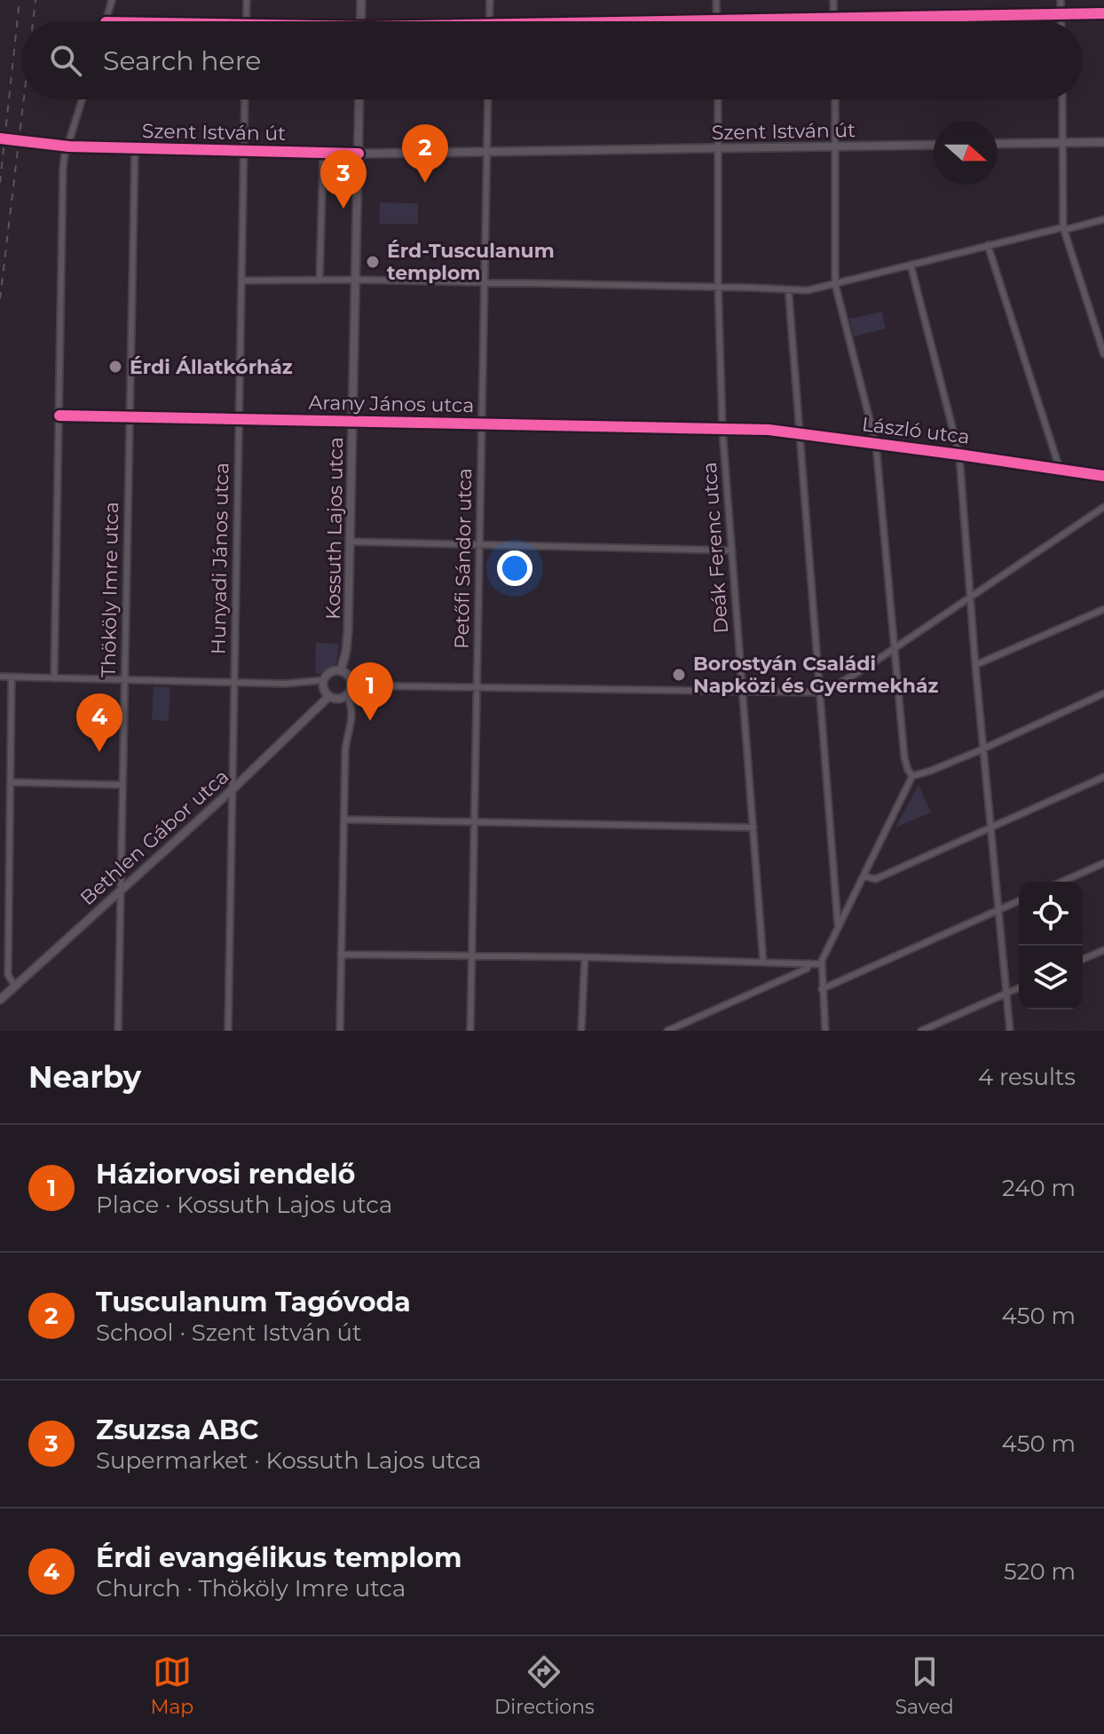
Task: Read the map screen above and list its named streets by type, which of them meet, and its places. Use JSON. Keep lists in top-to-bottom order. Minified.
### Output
{"streets":{"street":["Szent István út","Arany János utca","László utca","Kossuth Lajos utca","Deák Ferenc utca","Hunyadi János utca","Petőfi Sándor utca","Thököly Imre utca","Bethlen Gábor utca"]},"crossings":[["Szent István út","Kossuth Lajos utca"],["Szent István út","Deák Ferenc utca"],["Szent István út","Hunyadi János utca"],["Szent István út","Petőfi Sándor utca"],["Szent István út","Thököly Imre utca"],["Arany János utca","László utca"],["Arany János utca","Kossuth Lajos utca"],["Arany János utca","Deák Ferenc utca"],["Arany János utca","Hunyadi János utca"],["Arany János utca","Petőfi Sándor utca"],["Arany János utca","Thököly Imre utca"],["László utca","Deák Ferenc utca"],["Kossuth Lajos utca","Bethlen Gábor utca"],["Hunyadi János utca","Bethlen Gábor utca"],["Thököly Imre utca","Bethlen Gábor utca"]],"places":["Érd-Tusculanum templom","Érdi Állatkórház","Borostyán Családi Napközi és Gyermekház"],"north":"right","page":{"search":"Search here","pins":["2","3","1","4"],"heading":["Nearby","4 results"],"list":[{"mark":"1","name":"Háziorvosi rendelő","note":"Place · Kossuth Lajos utca","value":"240 m"},{"mark":"2","name":"Tusculanum Tagóvoda","note":"School · Szent István út","value":"450 m"},{"mark":"3","name":"Zsuzsa ABC","note":"Supermarket · Kossuth Lajos utca","value":"450 m"},{"mark":"4","name":"Érdi evangélikus templom","note":"Church · Thököly Imre utca","value":"520 m"}],"nav":["Map","Directions","Saved"]}}
